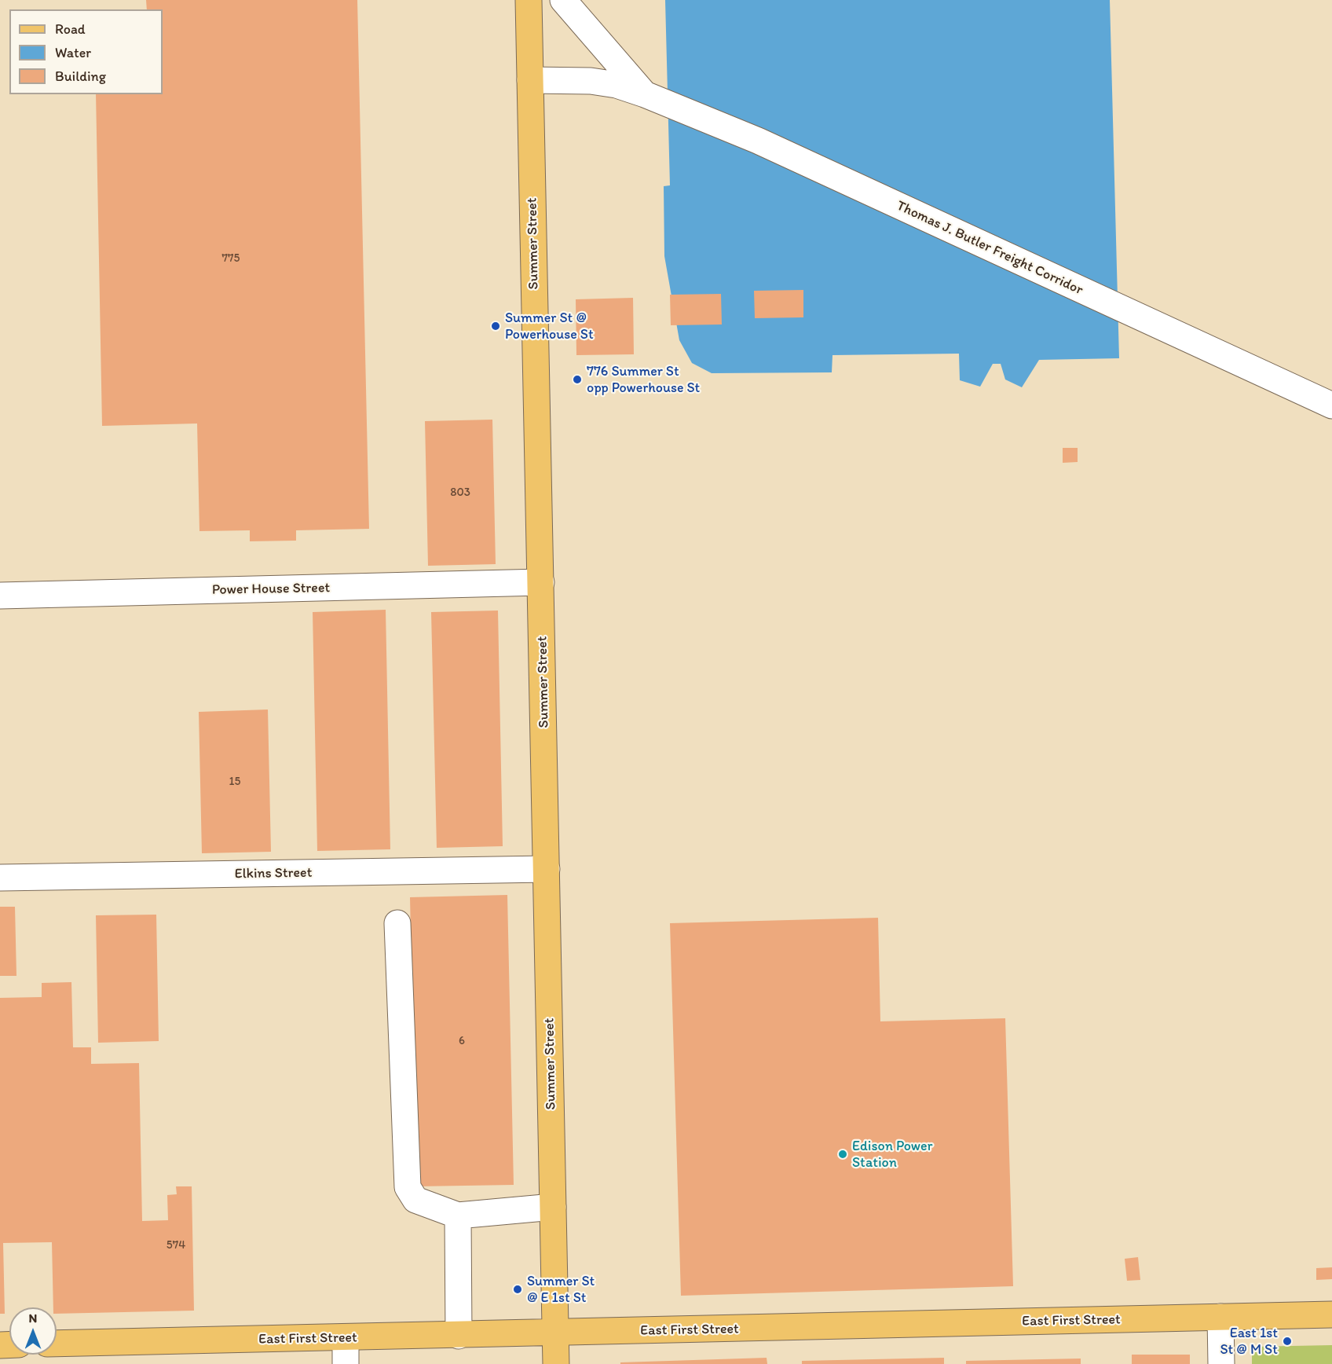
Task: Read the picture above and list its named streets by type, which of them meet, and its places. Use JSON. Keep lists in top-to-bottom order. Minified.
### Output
{"streets":{"main road":["Summer Street","East First Street"],"street":["Thomas J. Butler Freight Corridor","Power House Street","Elkins Street"]},"crossings":[["Summer Street","Thomas J. Butler Freight Corridor"],["Summer Street","Power House Street"],["Summer Street","Elkins Street"],["Summer Street","East First Street"]],"places":["Summer St @ Powerhouse St","776 Summer St opp Powerhouse St","Edison Power Station","Summer St @ E 1st St","East 1st St @ M St"],"house_numbers":["775","803","15","6","574"],"legend":["Road","Water","Building"],"north":"top"}
